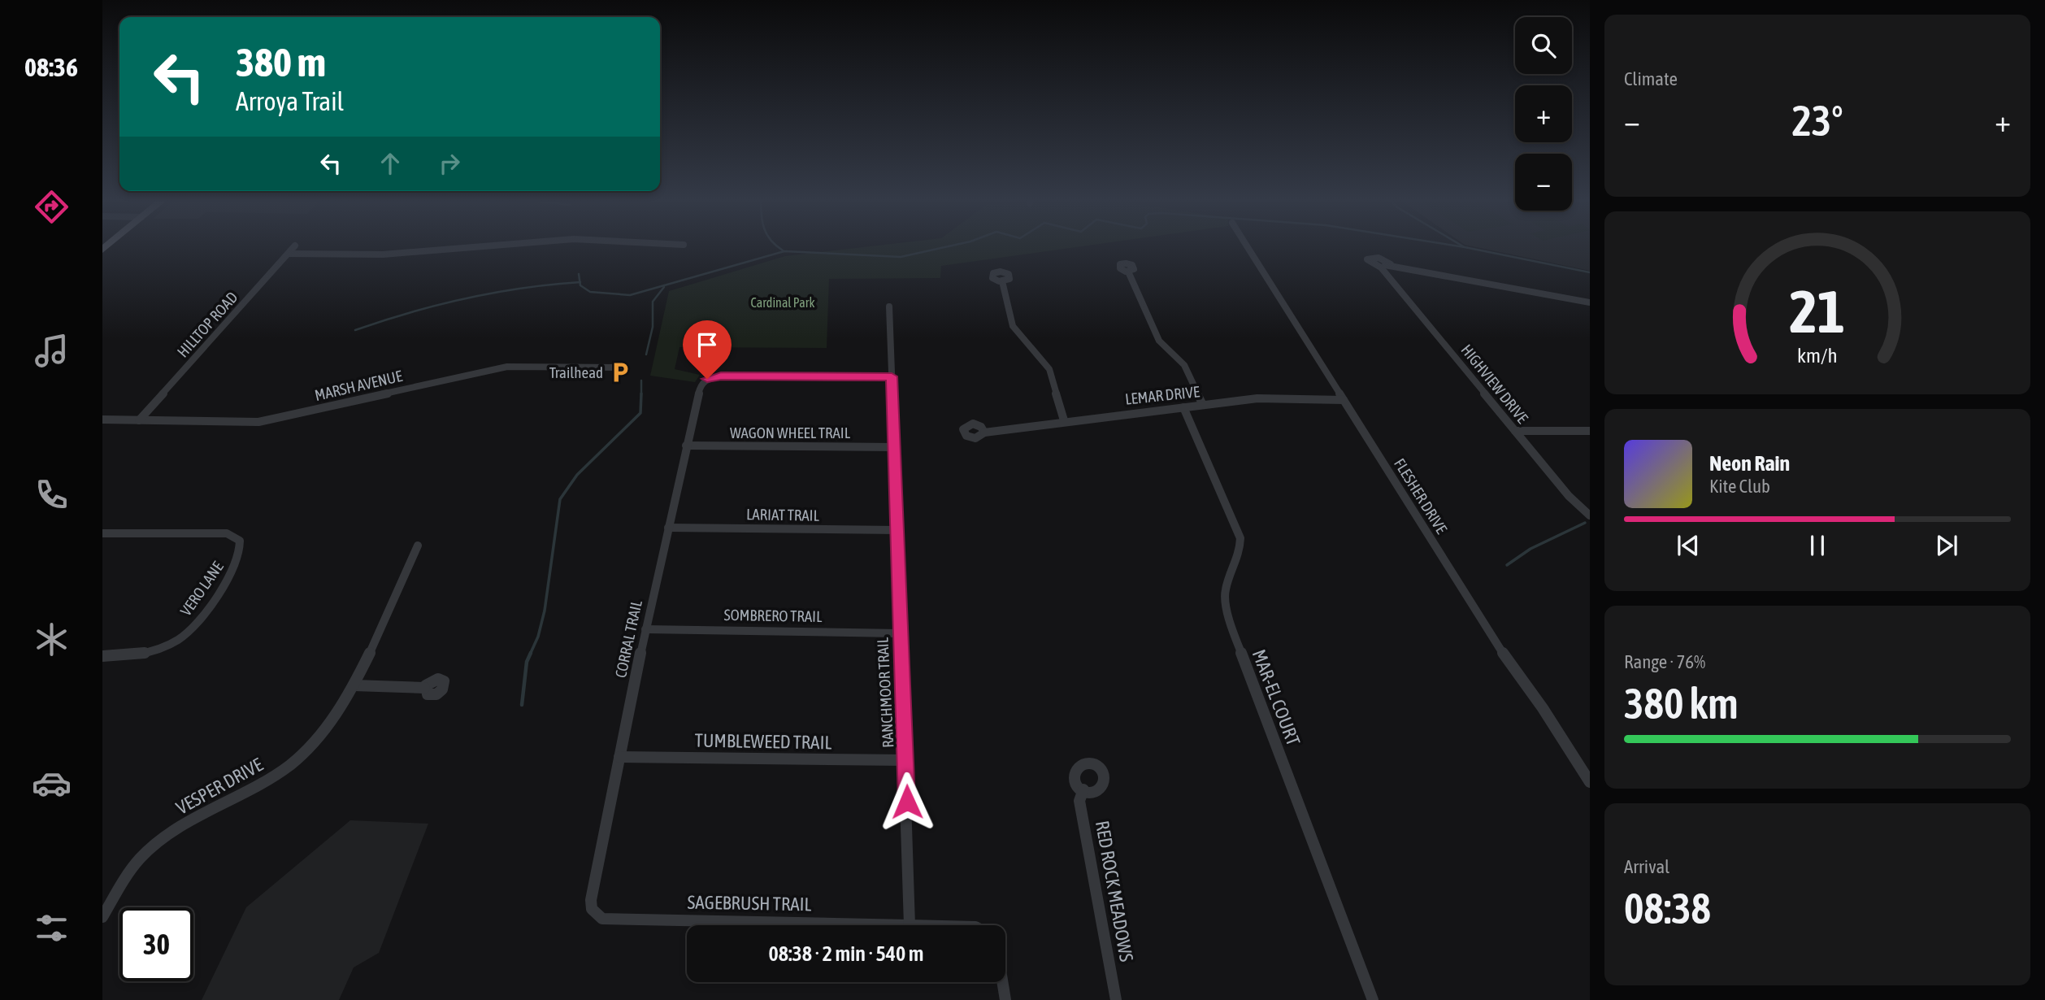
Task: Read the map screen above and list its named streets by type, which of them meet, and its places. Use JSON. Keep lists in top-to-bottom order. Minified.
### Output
{"streets":{"street":["HILLTOP ROAD","HIGHVIEW DRIVE","MARSH AVENUE","LEMAR DRIVE","WAGON WHEEL TRAIL","FLESHER DRIVE","LARIAT TRAIL","VERO LANE","SOMBRERO TRAIL","CORRAL TRAIL","RANCHMOOR TRAIL","MAR-EL COURT","TUMBLEWEED TRAIL","VESPER DRIVE","RED ROCK MEADOWS","SAGEBRUSH TRAIL"]},"crossings":[["HILLTOP ROAD","MARSH AVENUE"],["LEMAR DRIVE","FLESHER DRIVE"],["LEMAR DRIVE","MAR-EL COURT"],["WAGON WHEEL TRAIL","CORRAL TRAIL"],["WAGON WHEEL TRAIL","RANCHMOOR TRAIL"],["LARIAT TRAIL","CORRAL TRAIL"],["LARIAT TRAIL","RANCHMOOR TRAIL"],["SOMBRERO TRAIL","CORRAL TRAIL"],["SOMBRERO TRAIL","RANCHMOOR TRAIL"],["CORRAL TRAIL","RANCHMOOR TRAIL"],["CORRAL TRAIL","TUMBLEWEED TRAIL"],["CORRAL TRAIL","SAGEBRUSH TRAIL"],["RANCHMOOR TRAIL","TUMBLEWEED TRAIL"],["RANCHMOOR TRAIL","SAGEBRUSH TRAIL"]],"parks":["Cardinal Park"],"places":{"parking":["Trailhead"]},"page":{"tabs":"08:36","tile":["Climate",["Range · 76%","380 km"],["Arrival","08:38"]],"map_buttons":["+","−"],"turn":["380 m","Arroya Trail"],"heat":["−","23°","+"],"song":["Neon Rain","Kite Club"],"limit":"30","trip":"08:38 · 2 min · 540 m","gauge":["21","km/h"]}}
